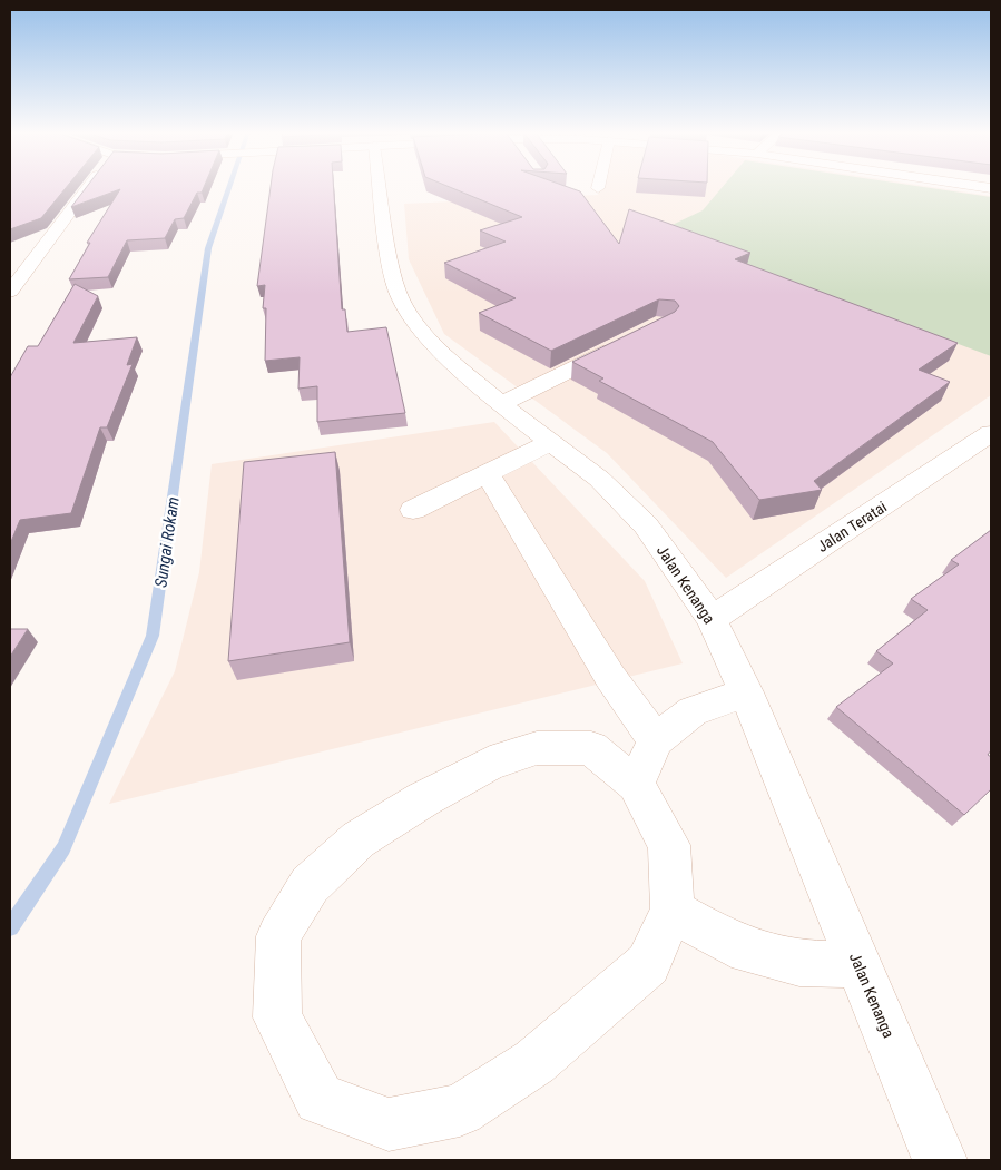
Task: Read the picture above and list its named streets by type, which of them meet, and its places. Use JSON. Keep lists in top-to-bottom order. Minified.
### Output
{"streets":{"street":["Jalan Teratai","Jalan Kenanga"]},"crossings":[["Jalan Teratai","Jalan Kenanga"]],"water":["Sungai Rokam"]}
